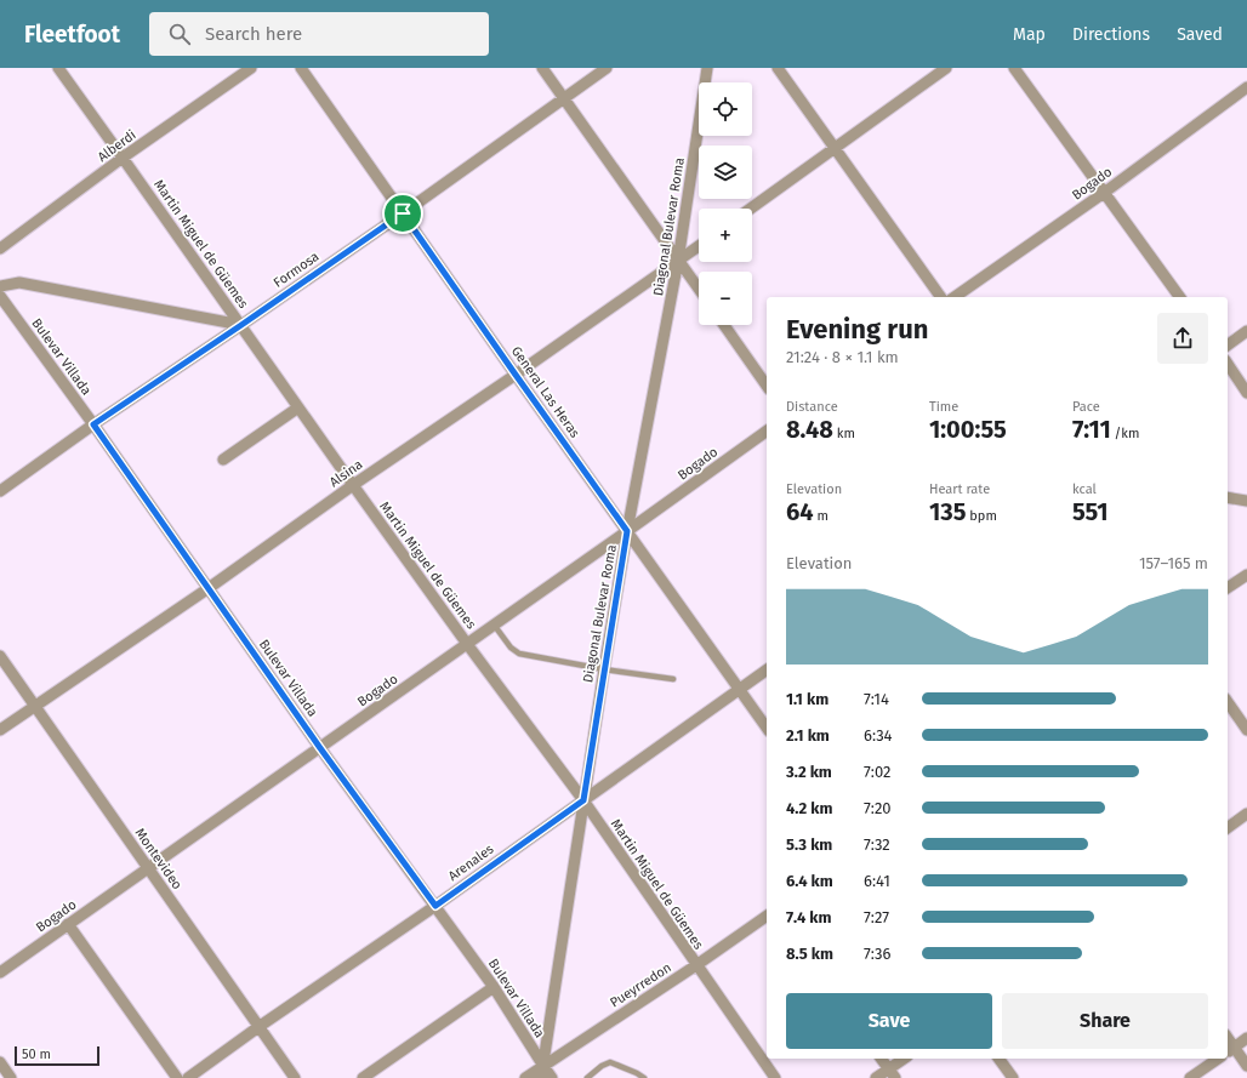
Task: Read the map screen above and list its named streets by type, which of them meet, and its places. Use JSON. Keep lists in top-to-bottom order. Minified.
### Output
{"streets":{"street":["Alberdi","Bogado","Diagonal Bulevar Roma","Martin Miguel de Güemes","Formosa","Bulevar Villada","General Las Heras","Alsina","Montevideo","Arenales","Pueyrredon"]},"crossings":[["Alberdi","Martin Miguel de Güemes"],["Bogado","Diagonal Bulevar Roma"],["Bogado","Martin Miguel de Güemes"],["Bogado","Bulevar Villada"],["Bogado","General Las Heras"],["Bogado","Montevideo"],["Diagonal Bulevar Roma","Martin Miguel de Güemes"],["Diagonal Bulevar Roma","Bulevar Villada"],["Diagonal Bulevar Roma","General Las Heras"],["Diagonal Bulevar Roma","Alsina"],["Diagonal Bulevar Roma","Arenales"],["Diagonal Bulevar Roma","Pueyrredon"],["Martin Miguel de Güemes","Formosa"],["Martin Miguel de Güemes","Alsina"],["Martin Miguel de Güemes","Arenales"],["Martin Miguel de Güemes","Pueyrredon"],["Formosa","Bulevar Villada"],["Formosa","General Las Heras"],["Bulevar Villada","Alsina"],["Bulevar Villada","Arenales"],["Bulevar Villada","Pueyrredon"],["General Las Heras","Alsina"],["General Las Heras","Arenales"],["Alsina","Montevideo"],["Montevideo","Arenales"]],"scale_bar":"50 m","page":{"header":"Fleetfoot","search":"Search here","nav":["Map","Directions","Saved"],"map_buttons":["+","−"],"heading":["Evening run","21:24 · 8 × 1.1 km"],"stats":[["Distance","8.48 km"],["Time","1:00:55"],["Pace","7:11 /km"],["Elevation","64 m"],["Heart rate","135 bpm"],["kcal","551"]],"chart":["Elevation","157–165 m"],"list":[{"name":"1.1 km","note":"7:14"},{"name":"2.1 km","note":"6:34"},{"name":"3.2 km","note":"7:02"},{"name":"4.2 km","note":"7:20"},{"name":"5.3 km","note":"7:32"},{"name":"6.4 km","note":"6:41"},{"name":"7.4 km","note":"7:27"},{"name":"8.5 km","note":"7:36"}],"buttons":["Save","Share"],"scale":"50 m"}}
